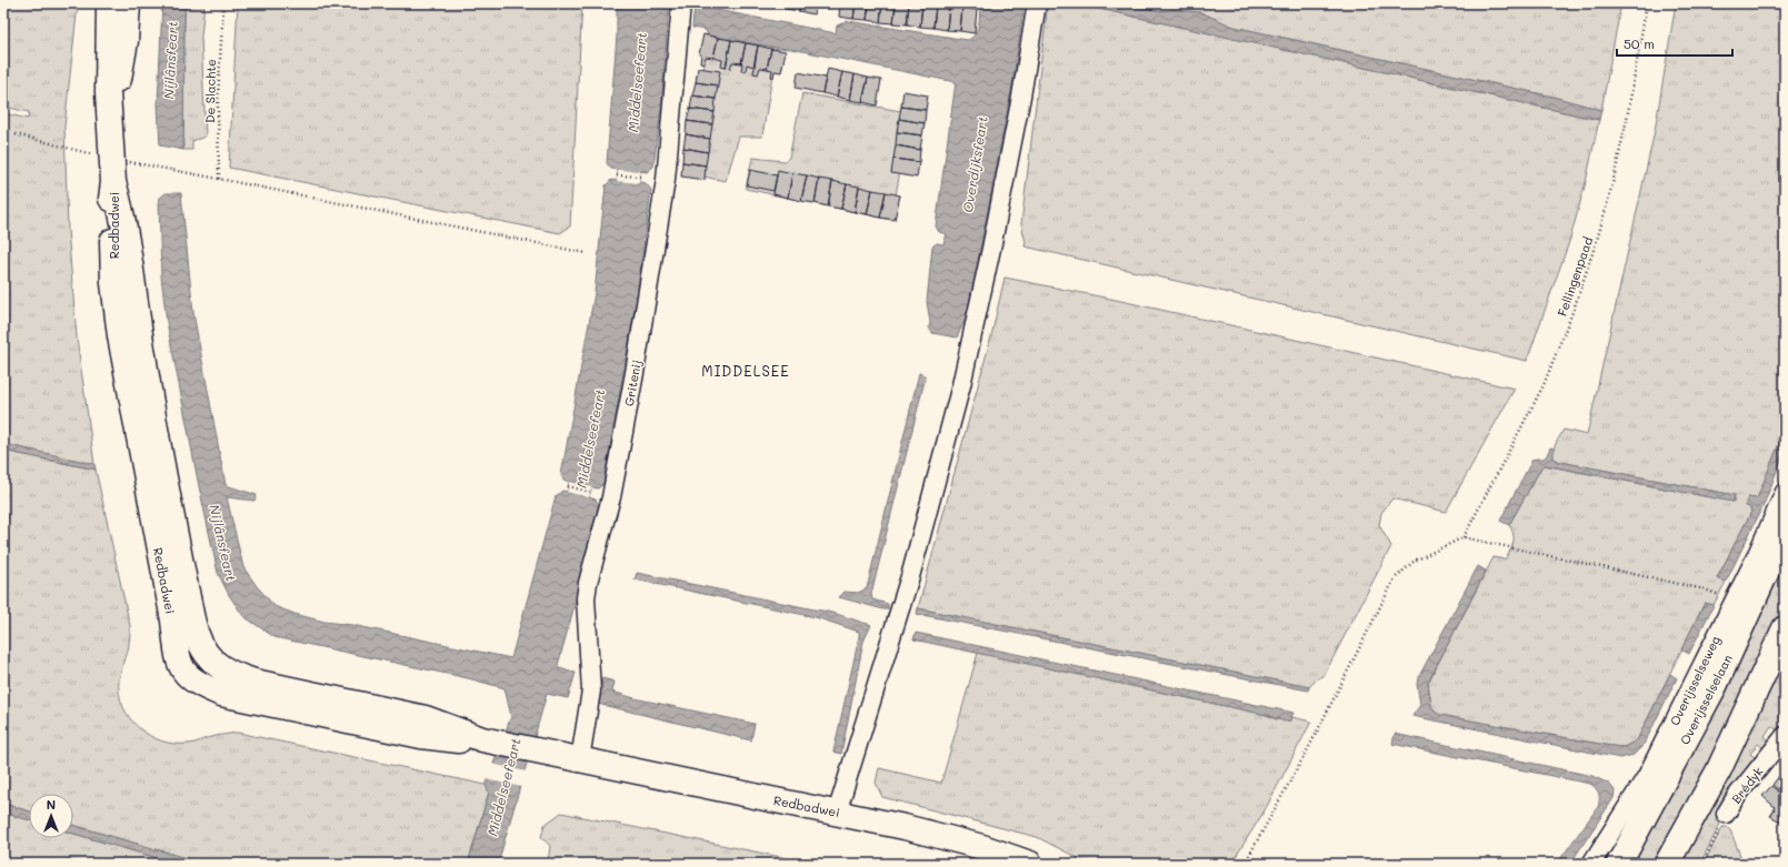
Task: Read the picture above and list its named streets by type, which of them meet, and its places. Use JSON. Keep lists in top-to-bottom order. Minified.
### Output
{"streets":{"street":["Redbadwei","Gritenij","Overijsselseweg","Overijsselselaan","Brédyk"],"path":["De Slachte","Fellingenpaad"]},"crossings":[["Redbadwei","Gritenij"]],"districts":["MIDDELSEE"],"water":["Nijlânsfeart","Middelseefeart","Overdijksfeart"],"scale_bar":"50 m","north":"top"}
